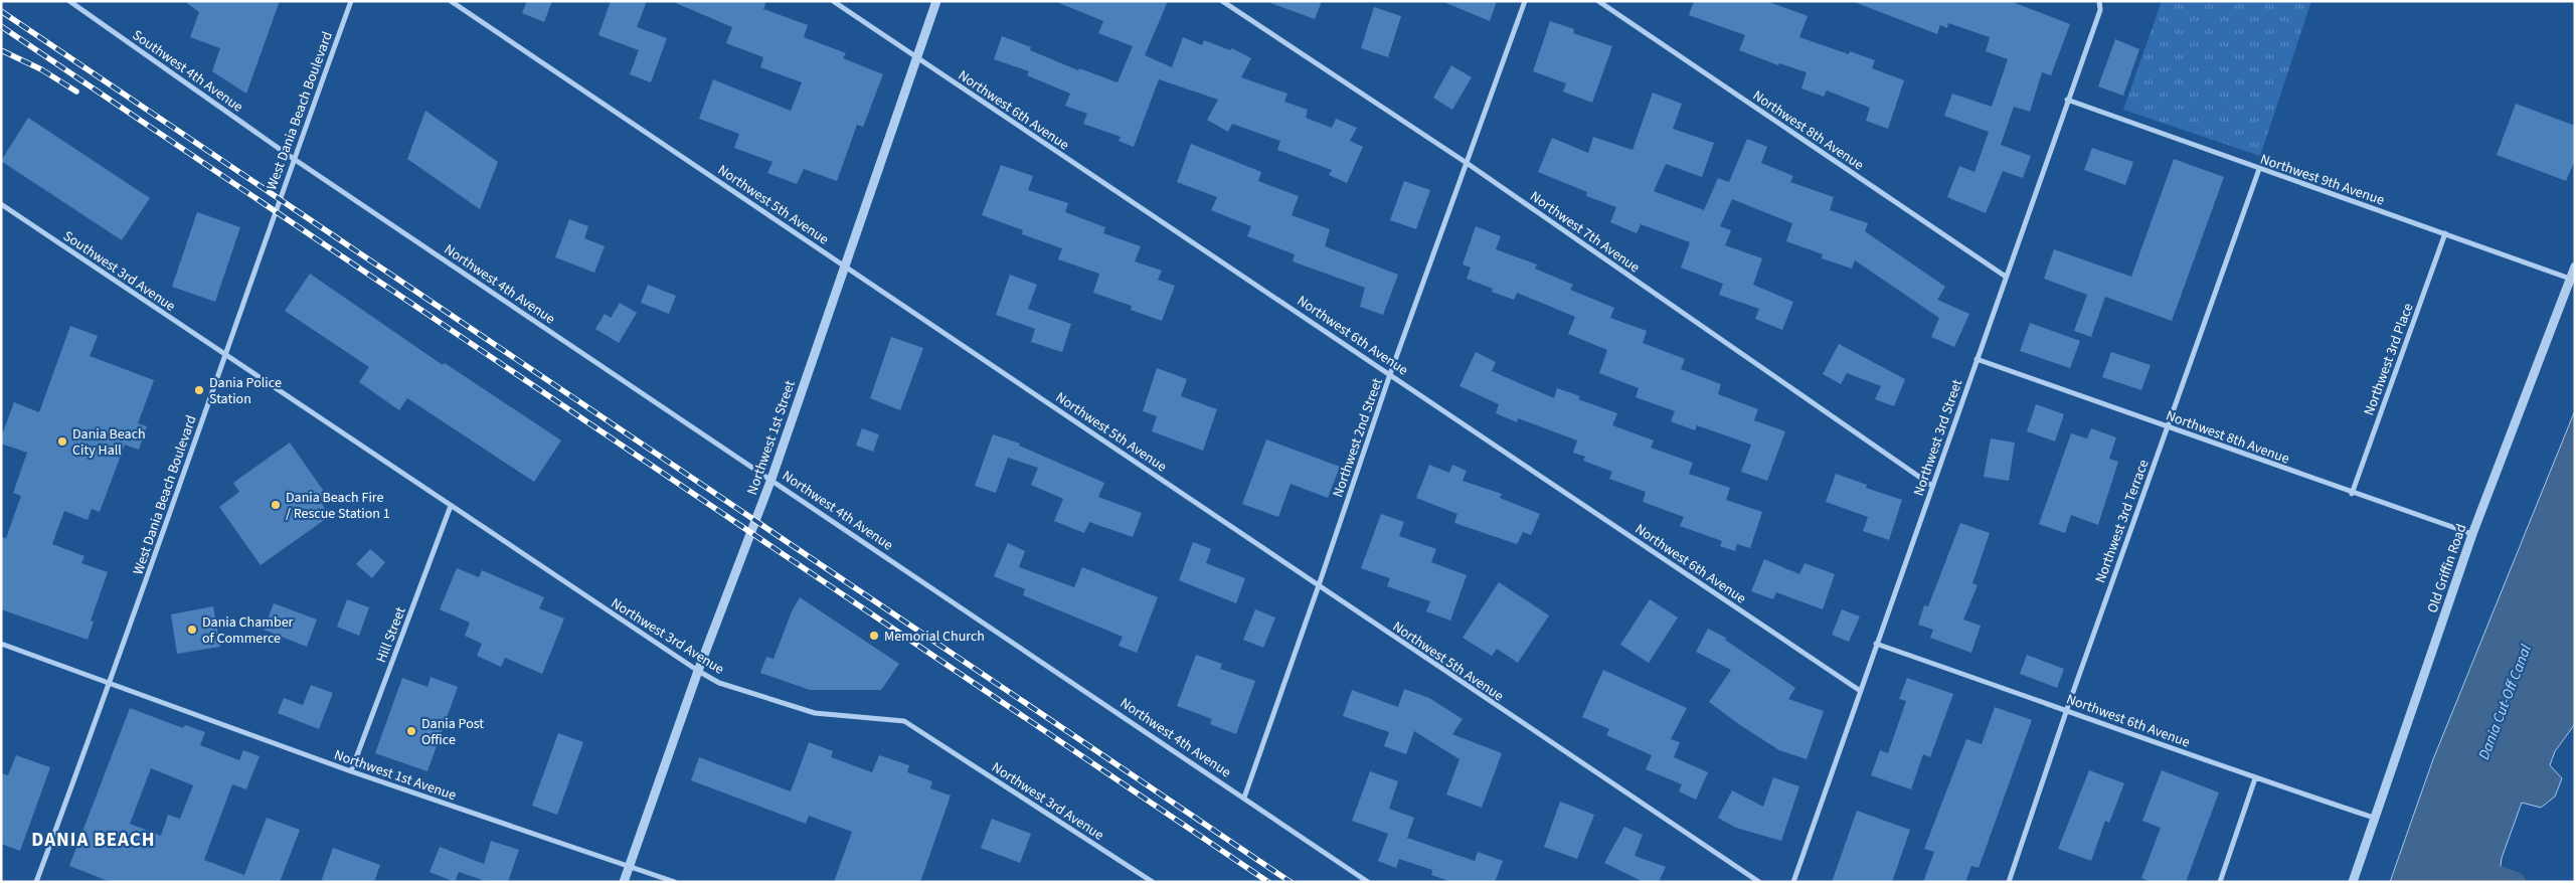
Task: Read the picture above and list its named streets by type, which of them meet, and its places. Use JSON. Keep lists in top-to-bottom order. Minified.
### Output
{"streets":{"street":["Southwest 4th Avenue","Northwest 6th Avenue","West Dania Beach Boulevard","Northwest 8th Avenue","Northwest 9th Avenue","Northwest 5th Avenue","Northwest 7th Avenue","Southwest 3rd Avenue","Northwest 4th Avenue","Northwest 3rd Place","Northwest 1st Street","Northwest 2nd Street","Northwest 3rd Street","Northwest 3rd Terrace","Old Griffin Road","Hill Street","Northwest 3rd Avenue","Northwest 1st Avenue"]},"crossings":[["Southwest 4th Avenue","West Dania Beach Boulevard"],["Southwest 4th Avenue","Northwest 4th Avenue"],["Northwest 6th Avenue","Northwest 1st Street"],["Northwest 6th Avenue","Northwest 2nd Street"],["Northwest 6th Avenue","Northwest 3rd Street"],["Northwest 6th Avenue","Northwest 3rd Terrace"],["Northwest 6th Avenue","Old Griffin Road"],["West Dania Beach Boulevard","Southwest 3rd Avenue"],["West Dania Beach Boulevard","Northwest 4th Avenue"],["West Dania Beach Boulevard","Northwest 3rd Avenue"],["West Dania Beach Boulevard","Northwest 1st Avenue"],["Northwest 8th Avenue","Northwest 3rd Place"],["Northwest 8th Avenue","Northwest 3rd Street"],["Northwest 8th Avenue","Northwest 3rd Terrace"],["Northwest 8th Avenue","Old Griffin Road"],["Northwest 9th Avenue","Northwest 3rd Place"],["Northwest 9th Avenue","Northwest 3rd Street"],["Northwest 9th Avenue","Northwest 3rd Terrace"],["Northwest 9th Avenue","Old Griffin Road"],["Northwest 5th Avenue","Northwest 1st Street"],["Northwest 5th Avenue","Northwest 2nd Street"],["Northwest 7th Avenue","Northwest 2nd Street"],["Northwest 7th Avenue","Northwest 3rd Street"],["Southwest 3rd Avenue","Northwest 3rd Avenue"],["Northwest 4th Avenue","Northwest 1st Street"],["Northwest 4th Avenue","Northwest 2nd Street"],["Northwest 1st Street","Northwest 3rd Avenue"],["Northwest 1st Street","Northwest 1st Avenue"],["Hill Street","Northwest 3rd Avenue"],["Hill Street","Northwest 1st Avenue"]],"districts":["DANIA BEACH"],"water":["Dania Cut-Off Canal"],"places":["Dania Police Station","Dania Beach City Hall","Dania Beach Fire / Rescue Station 1","Dania Chamber of Commerce","Memorial Church","Dania Post Office"]}
